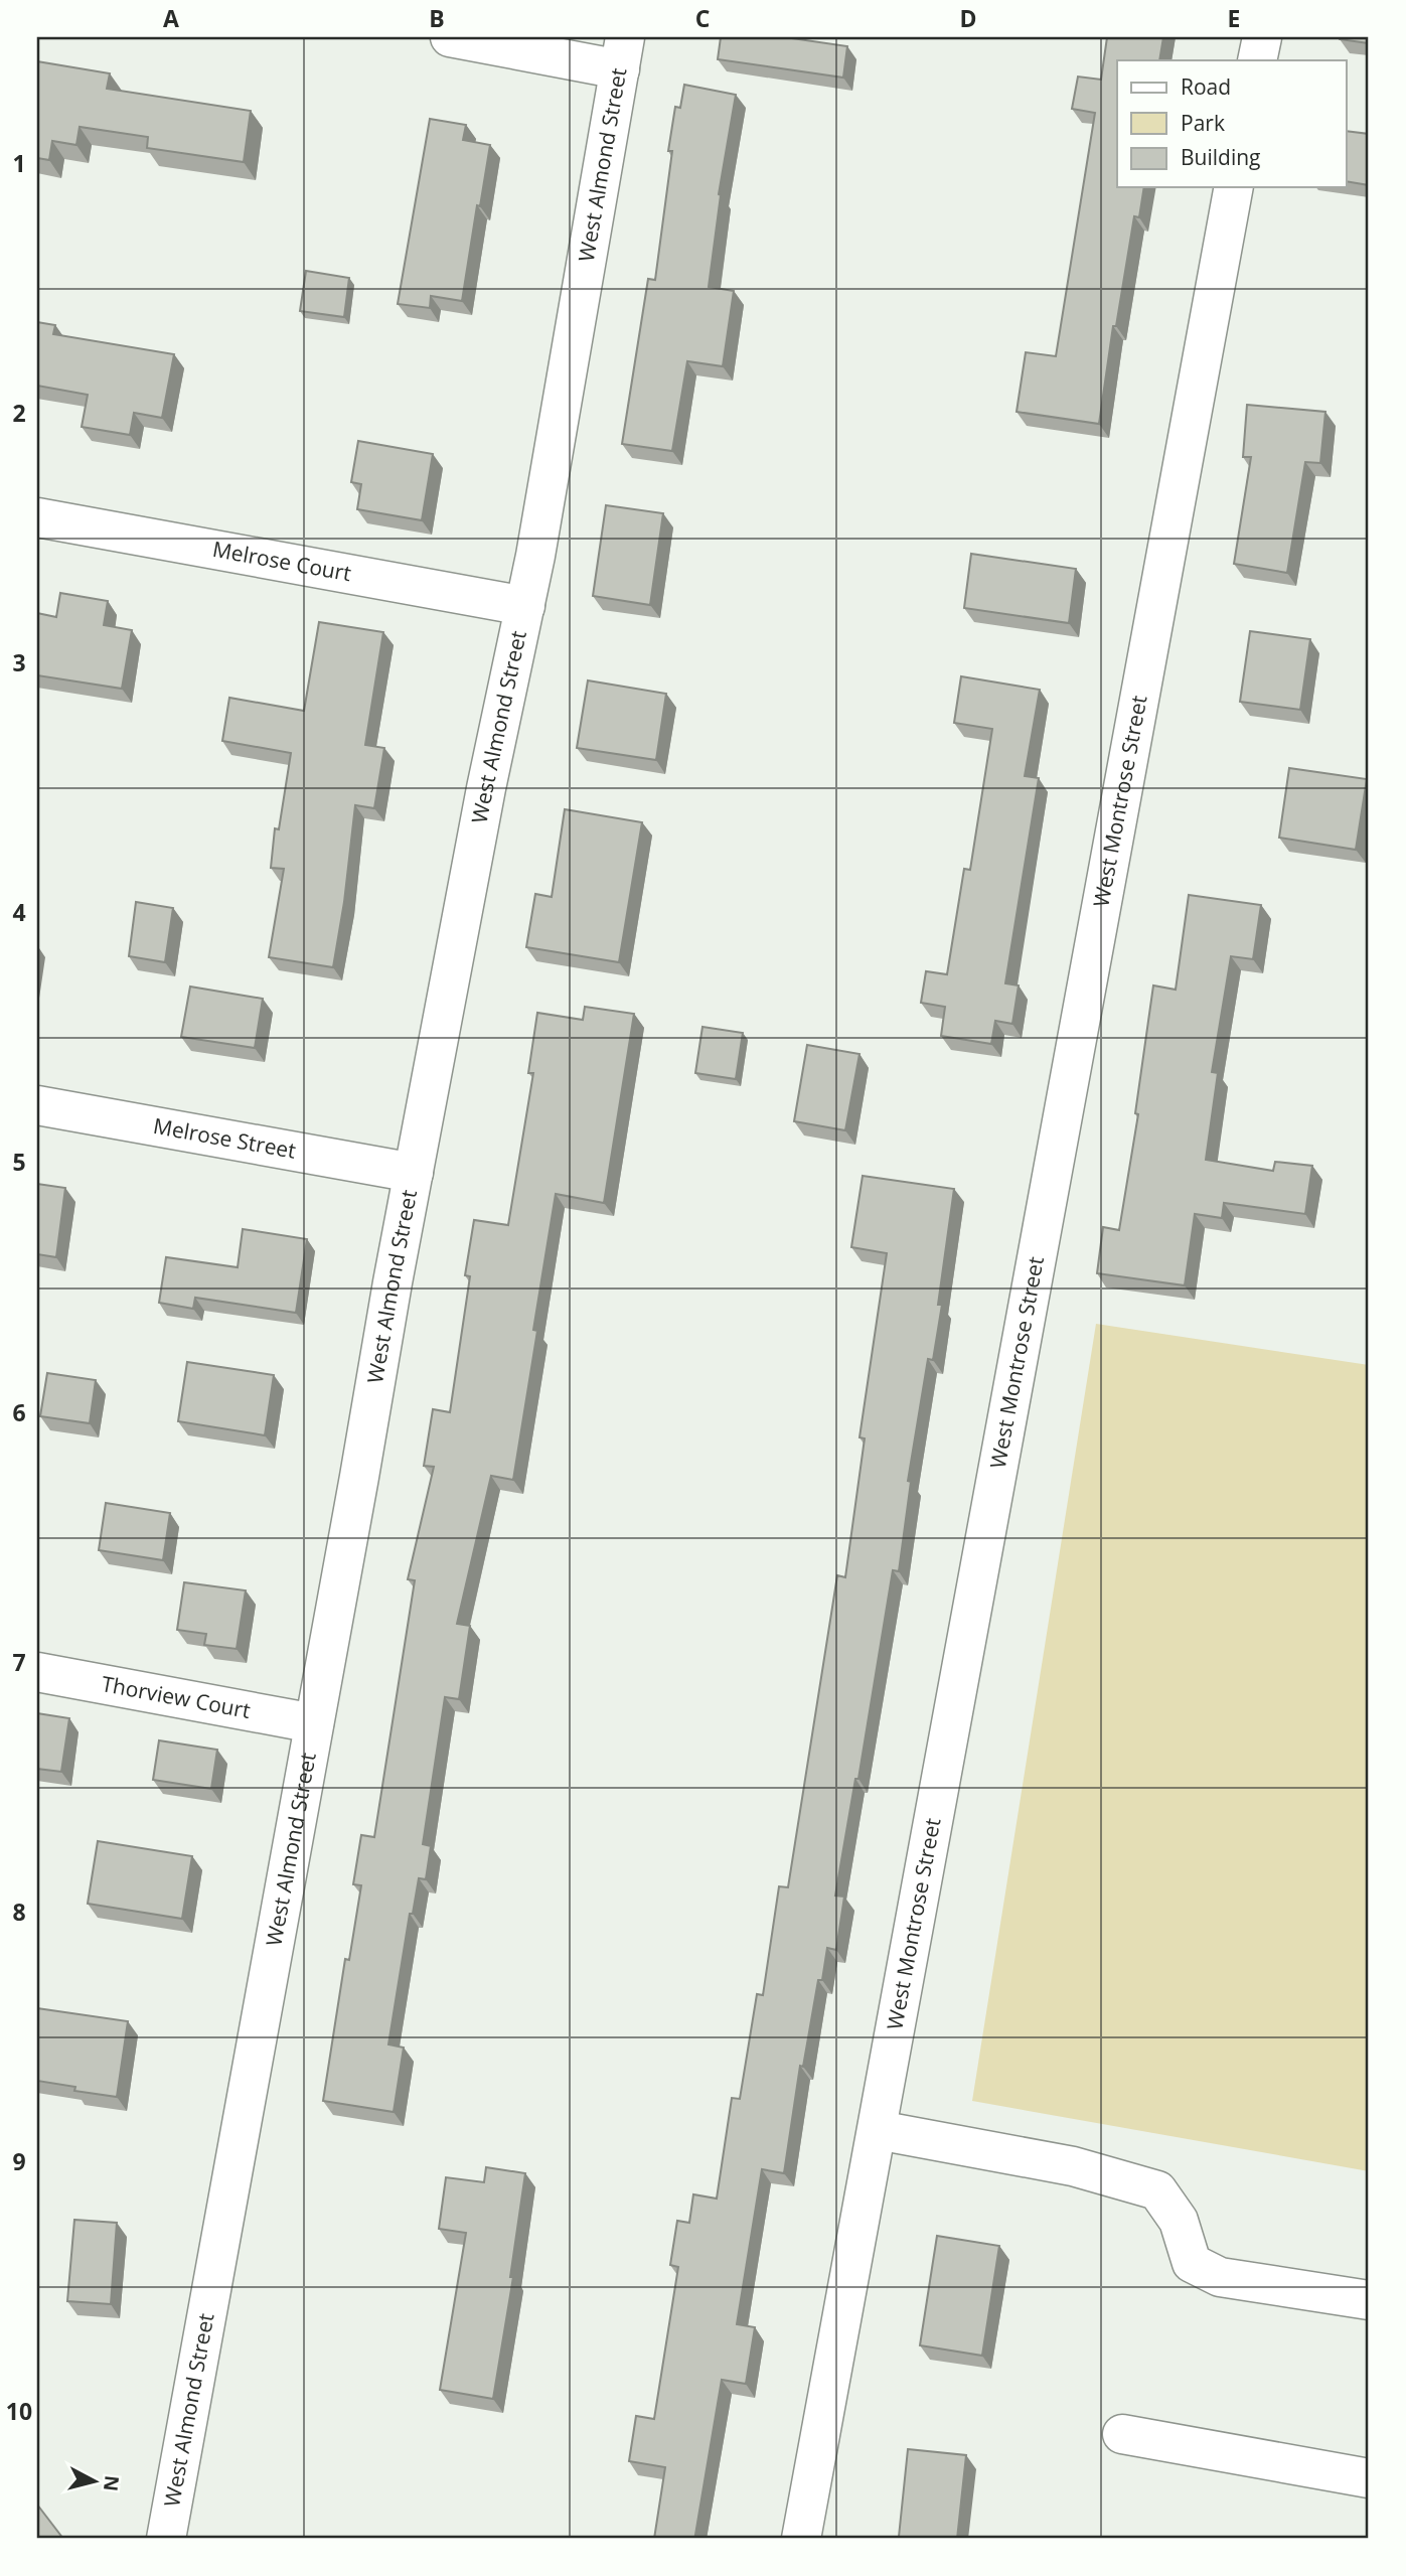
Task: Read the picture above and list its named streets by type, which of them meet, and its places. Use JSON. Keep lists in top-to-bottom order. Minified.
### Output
{"streets":{"street":["West Almond Street","Melrose Court","West Montrose Street","Melrose Street","Thorview Court"]},"crossings":[["West Almond Street","Melrose Court"],["West Almond Street","Melrose Street"],["West Almond Street","Thorview Court"]],"legend":["Road","Park","Building"],"north":"right","grid":{"columns":["A","B","C","D","E"],"rows":["1","2","3","4","5","6","7","8","9","10"]}}
